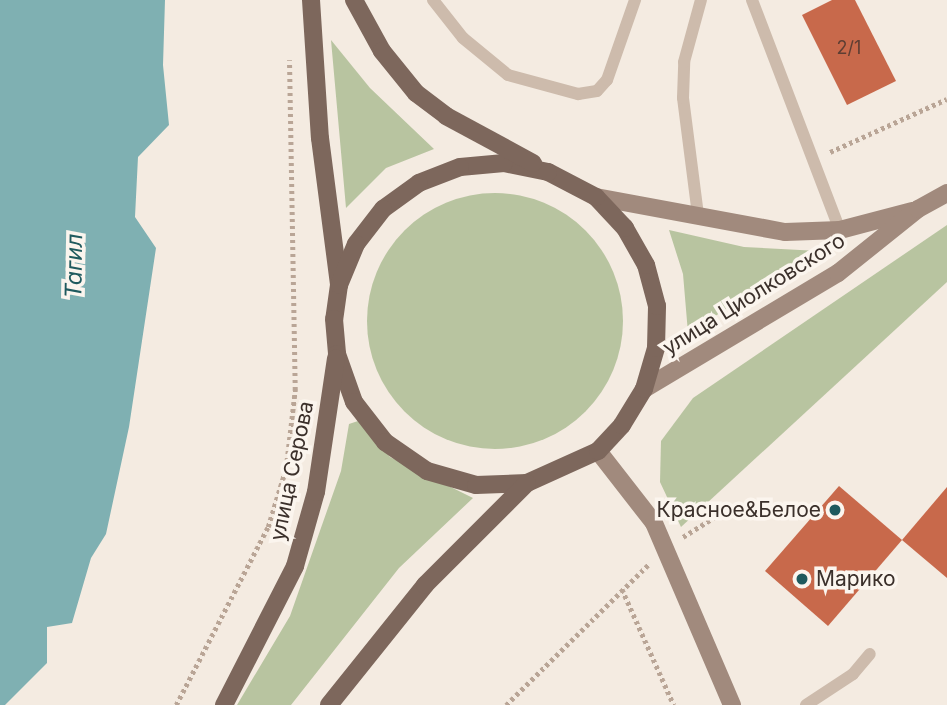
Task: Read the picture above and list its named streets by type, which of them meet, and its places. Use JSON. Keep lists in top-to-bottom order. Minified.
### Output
{"streets":{"main road":["улица Серова"],"street":["улица Циолковского"]},"water":["Тагил"],"places":["Красное&Белое","Марико"],"house_numbers":["2/1"]}
